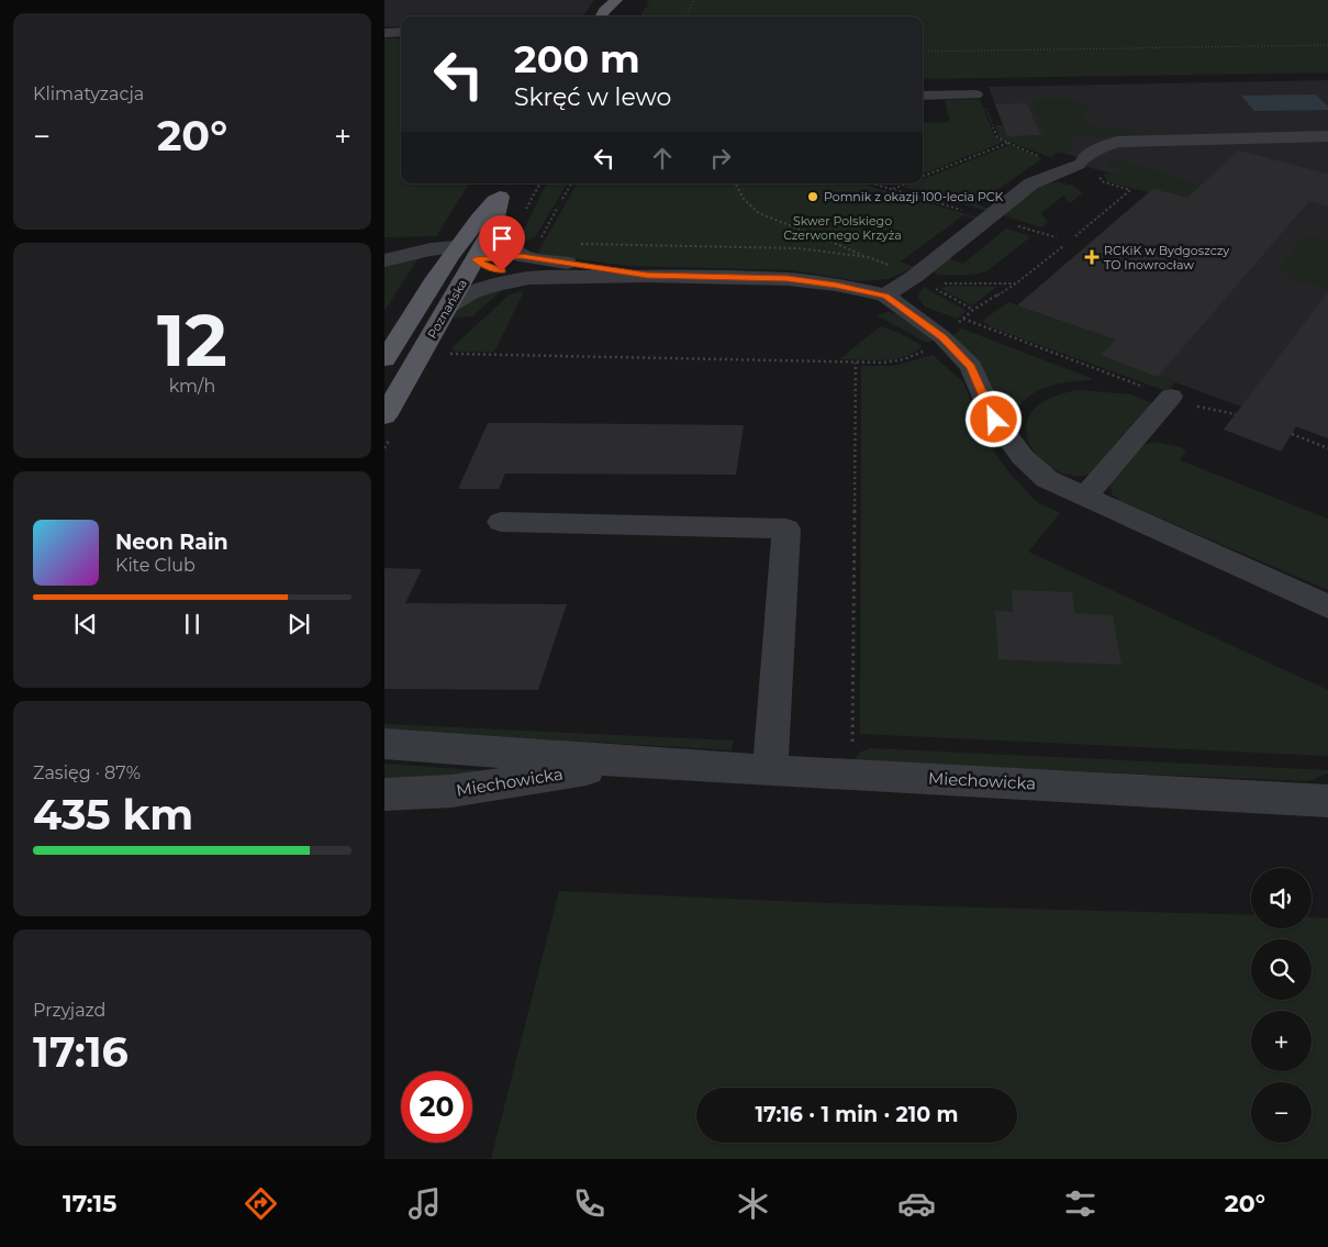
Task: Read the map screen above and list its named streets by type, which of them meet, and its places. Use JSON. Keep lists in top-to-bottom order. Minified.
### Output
{"streets":{"main road":["Poznańska"],"street":["Miechowicka"]},"parks":["Skwer Polskiego Czerwonego Krzyża"],"places":{"other":["Pomnik z okazji 100-lecia PCK"],"health":["RCKiK w Bydgoszczy TO Inowrocław"]},"page":{"tile":["Klimatyzacja",["12","km/h"],["Zasięg · 87%","435 km"],["Przyjazd","17:16"]],"turn":["200 m","Skręć w lewo"],"heat":["−","20°","+"],"song":["Neon Rain","Kite Club"],"map_buttons":["+","−"],"limit":"20","trip":"17:16 · 1 min · 210 m","tabs":["17:15","20°"]}}
